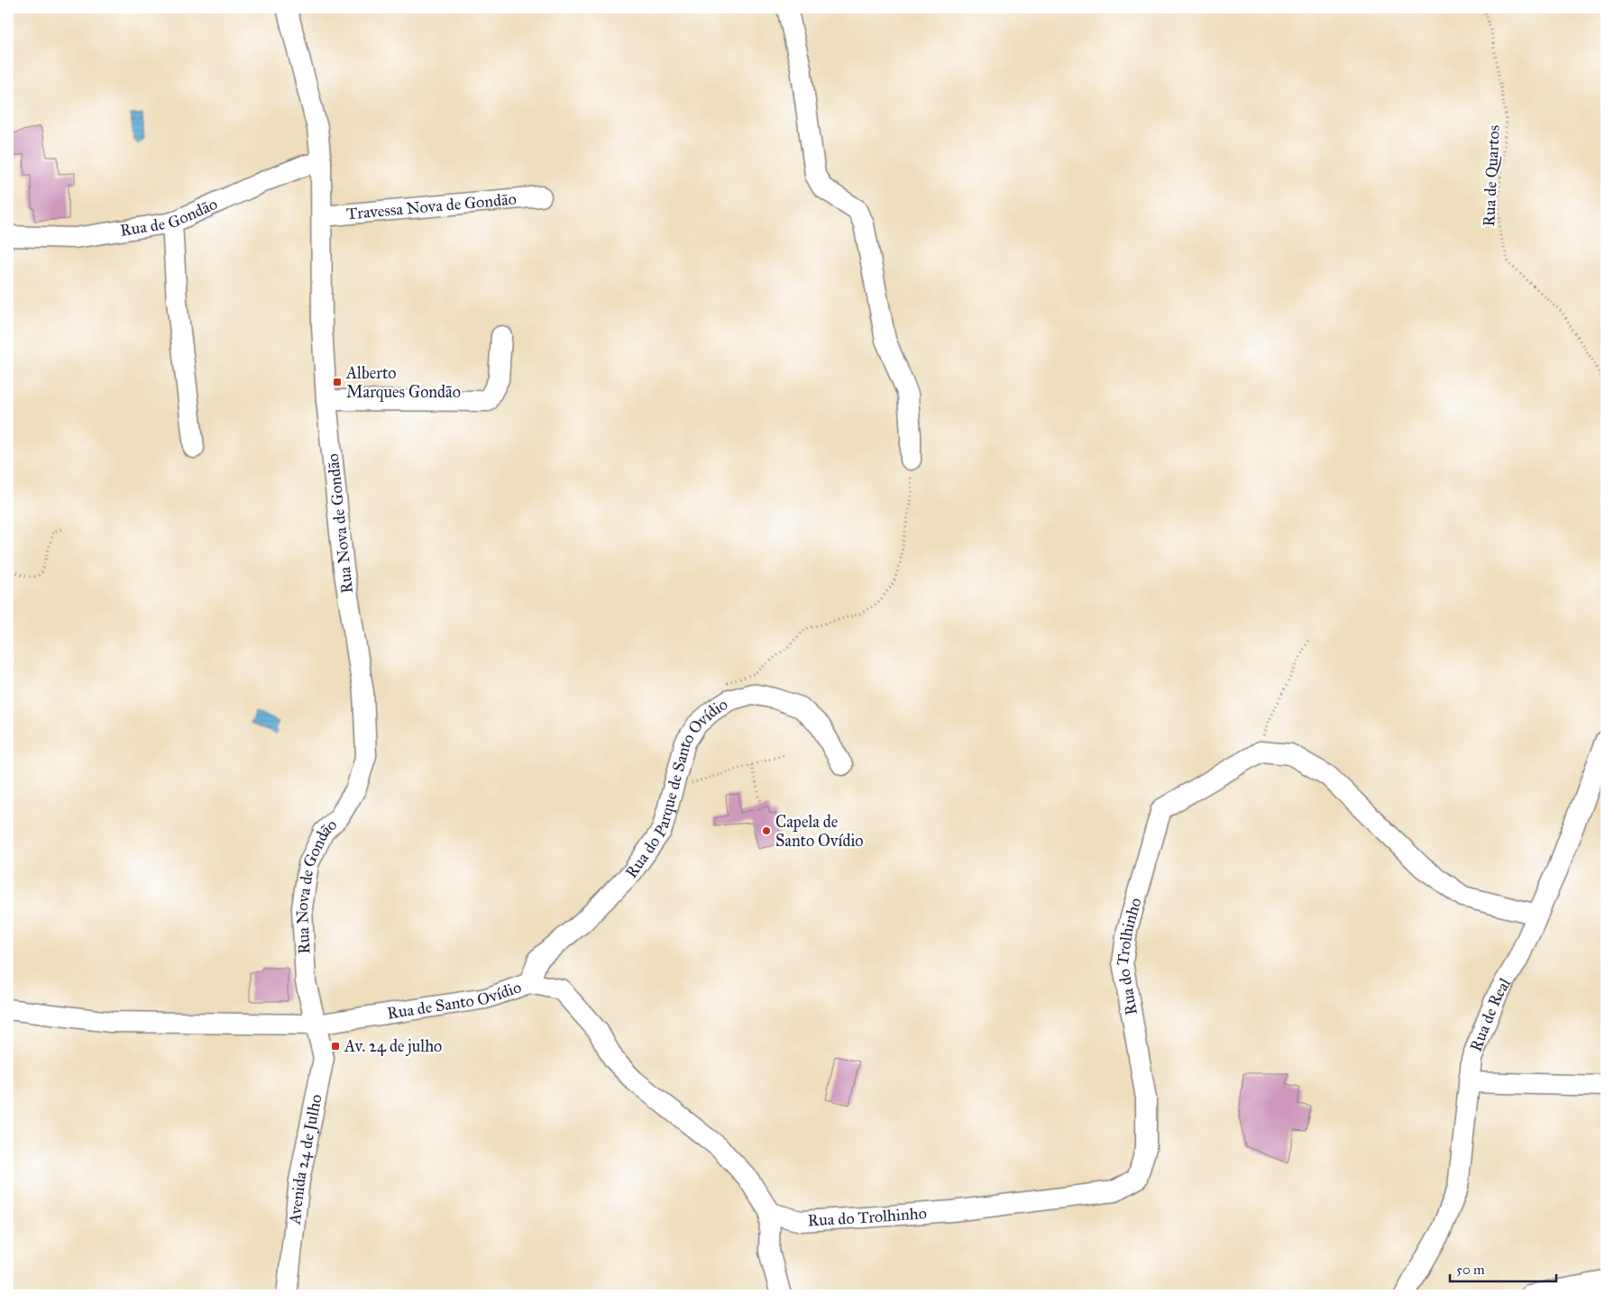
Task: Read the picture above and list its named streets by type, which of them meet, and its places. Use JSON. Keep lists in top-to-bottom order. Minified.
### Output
{"streets":{"street":["Travessa Nova de Gondão","Rua de Gondão","Rua Nova de Gondão","Rua do Parque de Santo Ovídio","Rua do Trolhinho","Rua de Santo Ovídio","Rua de Real","Avenida 24 de Julho"],"path":["Rua de Quartos"]},"crossings":[["Travessa Nova de Gondão","Rua Nova de Gondão"],["Rua de Gondão","Rua Nova de Gondão"],["Rua Nova de Gondão","Rua de Santo Ovídio"],["Rua Nova de Gondão","Avenida 24 de Julho"],["Rua do Parque de Santo Ovídio","Rua de Santo Ovídio"],["Rua do Trolhinho","Rua de Santo Ovídio"],["Rua de Santo Ovídio","Avenida 24 de Julho"]],"places":{"transit":["Alberto Marques Gondão","Av. 24 de julho"],"other":["Capela de Santo Ovídio"]},"scale_bar":"50 m"}
